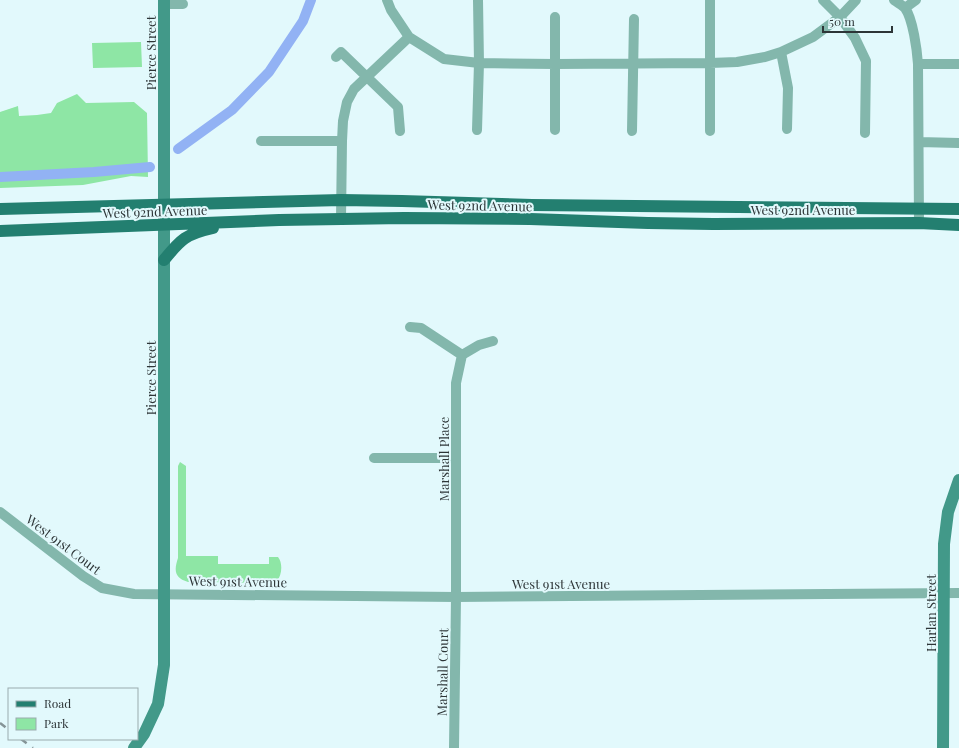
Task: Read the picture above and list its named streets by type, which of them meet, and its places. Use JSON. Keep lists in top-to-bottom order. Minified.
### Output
{"streets":{"main road":["West 92nd Avenue"],"street":["Pierce Street","Marshall Place","West 91st Court","West 91st Avenue","Harlan Street","Marshall Court"]},"crossings":[["Pierce Street","West 92nd Avenue"],["Pierce Street","West 91st Court"],["Pierce Street","West 91st Avenue"],["Marshall Place","West 91st Avenue"],["Marshall Place","Marshall Court"],["West 91st Court","West 91st Avenue"],["West 91st Avenue","Harlan Street"],["West 91st Avenue","Marshall Court"]],"legend":["Road","Park"],"scale_bar":"50 m"}
